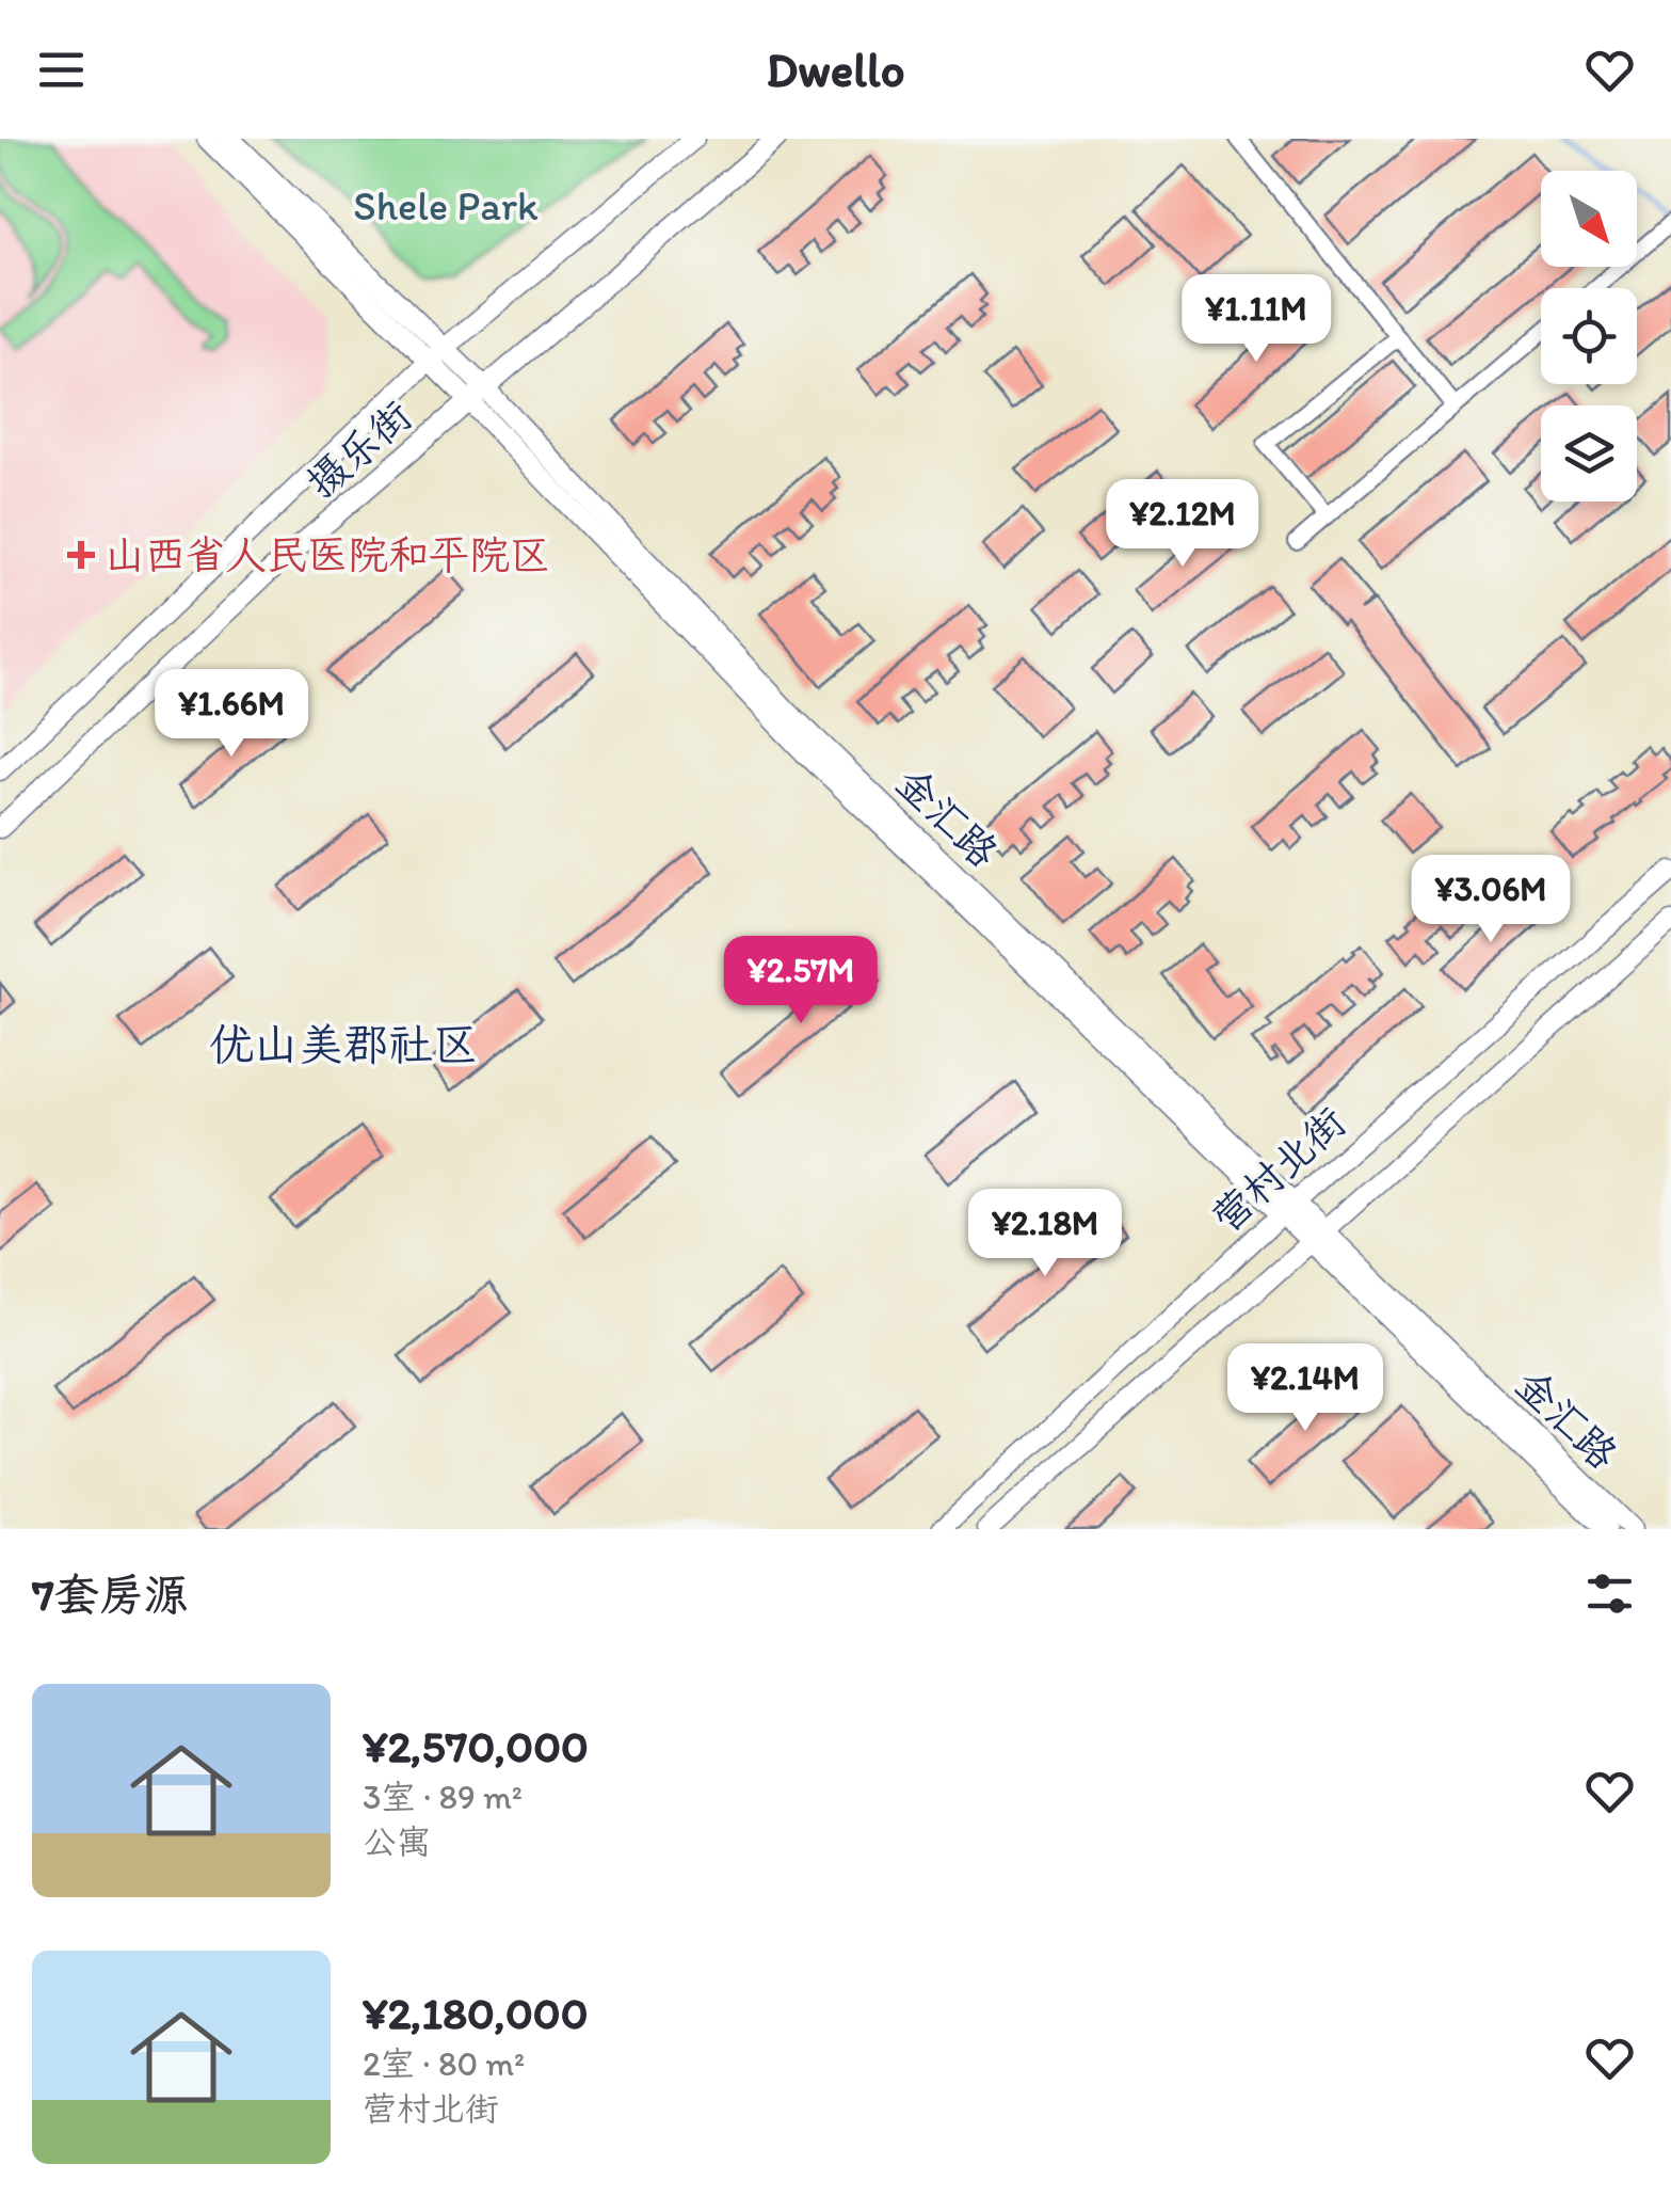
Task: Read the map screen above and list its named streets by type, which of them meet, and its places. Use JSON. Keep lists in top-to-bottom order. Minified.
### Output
{"streets":{"street":["摄乐街","金汇路","营村北街"]},"crossings":[["摄乐街","金汇路"],["金汇路","营村北街"]],"districts":["优山美郡社区"],"parks":["Shele Park"],"places":{"health":["山西省人民医院和平院区"]},"north":"bottom right","page":{"header":"Dwello","price":["¥1.11M","¥2.12M","¥1.66M","¥3.06M","¥2.57M","¥2.18M","¥2.14M"],"heading":"7套房源","list":[{"name":"¥2,570,000","note":"3室 · 89 m² · 公寓"},{"name":"¥2,180,000","note":"2室 · 80 m² · 营村北街"}]}}
